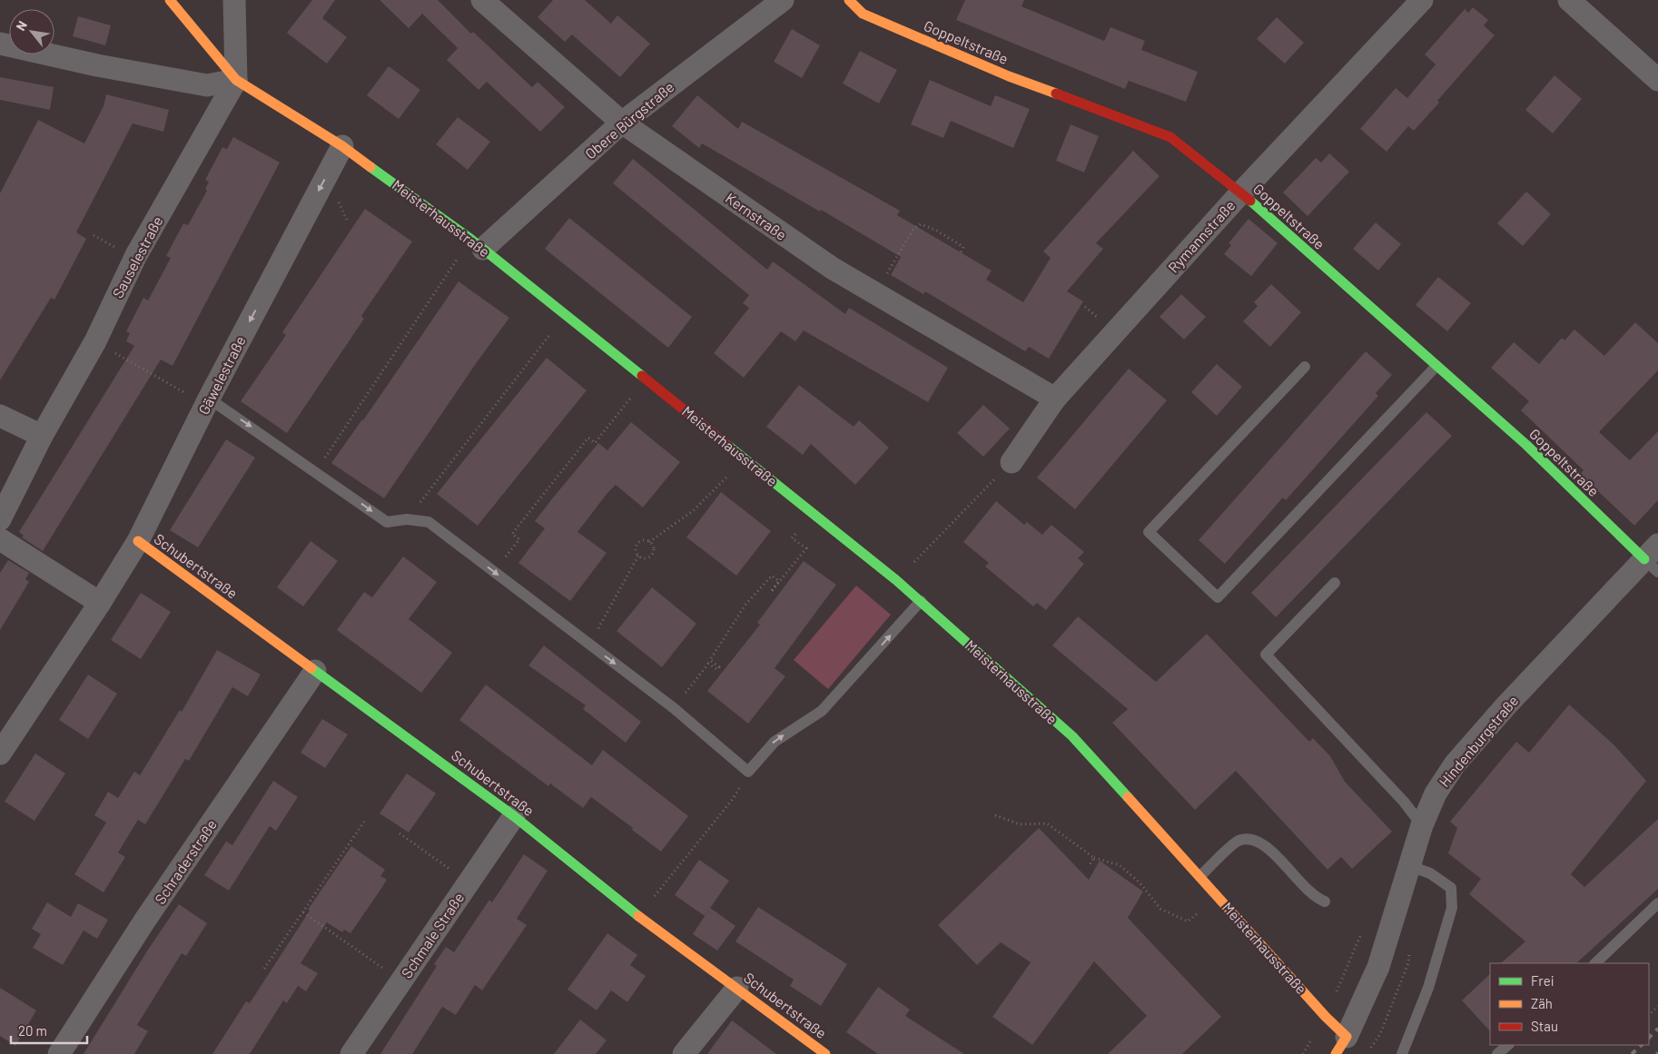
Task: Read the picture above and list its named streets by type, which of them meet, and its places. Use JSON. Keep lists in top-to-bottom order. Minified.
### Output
{"streets":{"street":["Goppeltstraße","Obere Bürgstraße","Kernstraße","Meisterhausstraße","Rymannstraße","Sauselestraße","Gäwelestraße","Schubertstraße","Hindenburgstraße","Schraderstraße","Schmale Straße"]},"crossings":[["Goppeltstraße","Rymannstraße"],["Goppeltstraße","Hindenburgstraße"],["Obere Bürgstraße","Kernstraße"],["Obere Bürgstraße","Meisterhausstraße"],["Kernstraße","Rymannstraße"],["Meisterhausstraße","Sauselestraße"],["Meisterhausstraße","Gäwelestraße"],["Meisterhausstraße","Hindenburgstraße"],["Gäwelestraße","Schubertstraße"],["Schubertstraße","Schraderstraße"],["Schubertstraße","Schmale Straße"]],"one_way":["Gäwelestraße"],"legend":["Frei","Zäh","Stau"],"scale_bar":"20 m","north":"top left"}
